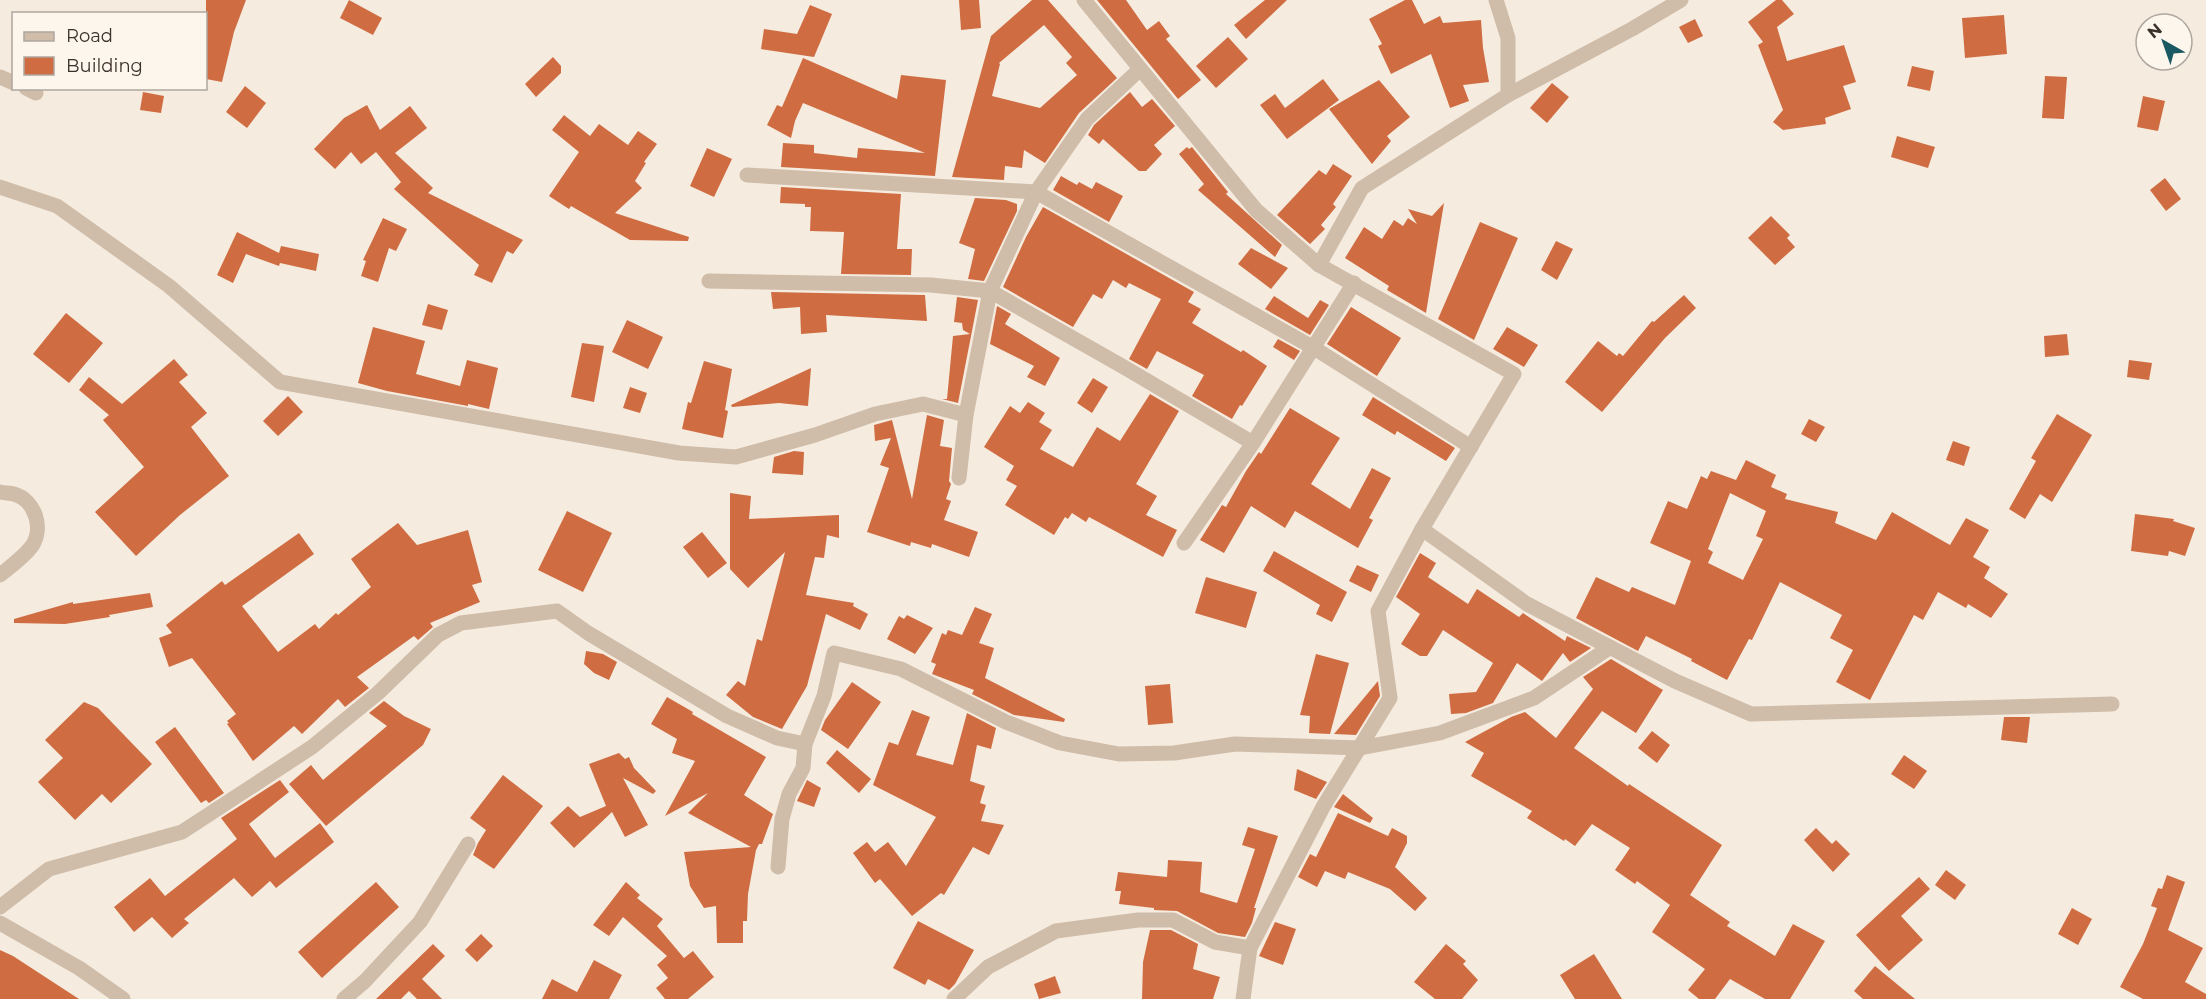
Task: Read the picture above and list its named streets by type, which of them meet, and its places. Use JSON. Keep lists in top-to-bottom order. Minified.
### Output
{"legend":["Road","Building"],"north":"top left"}
